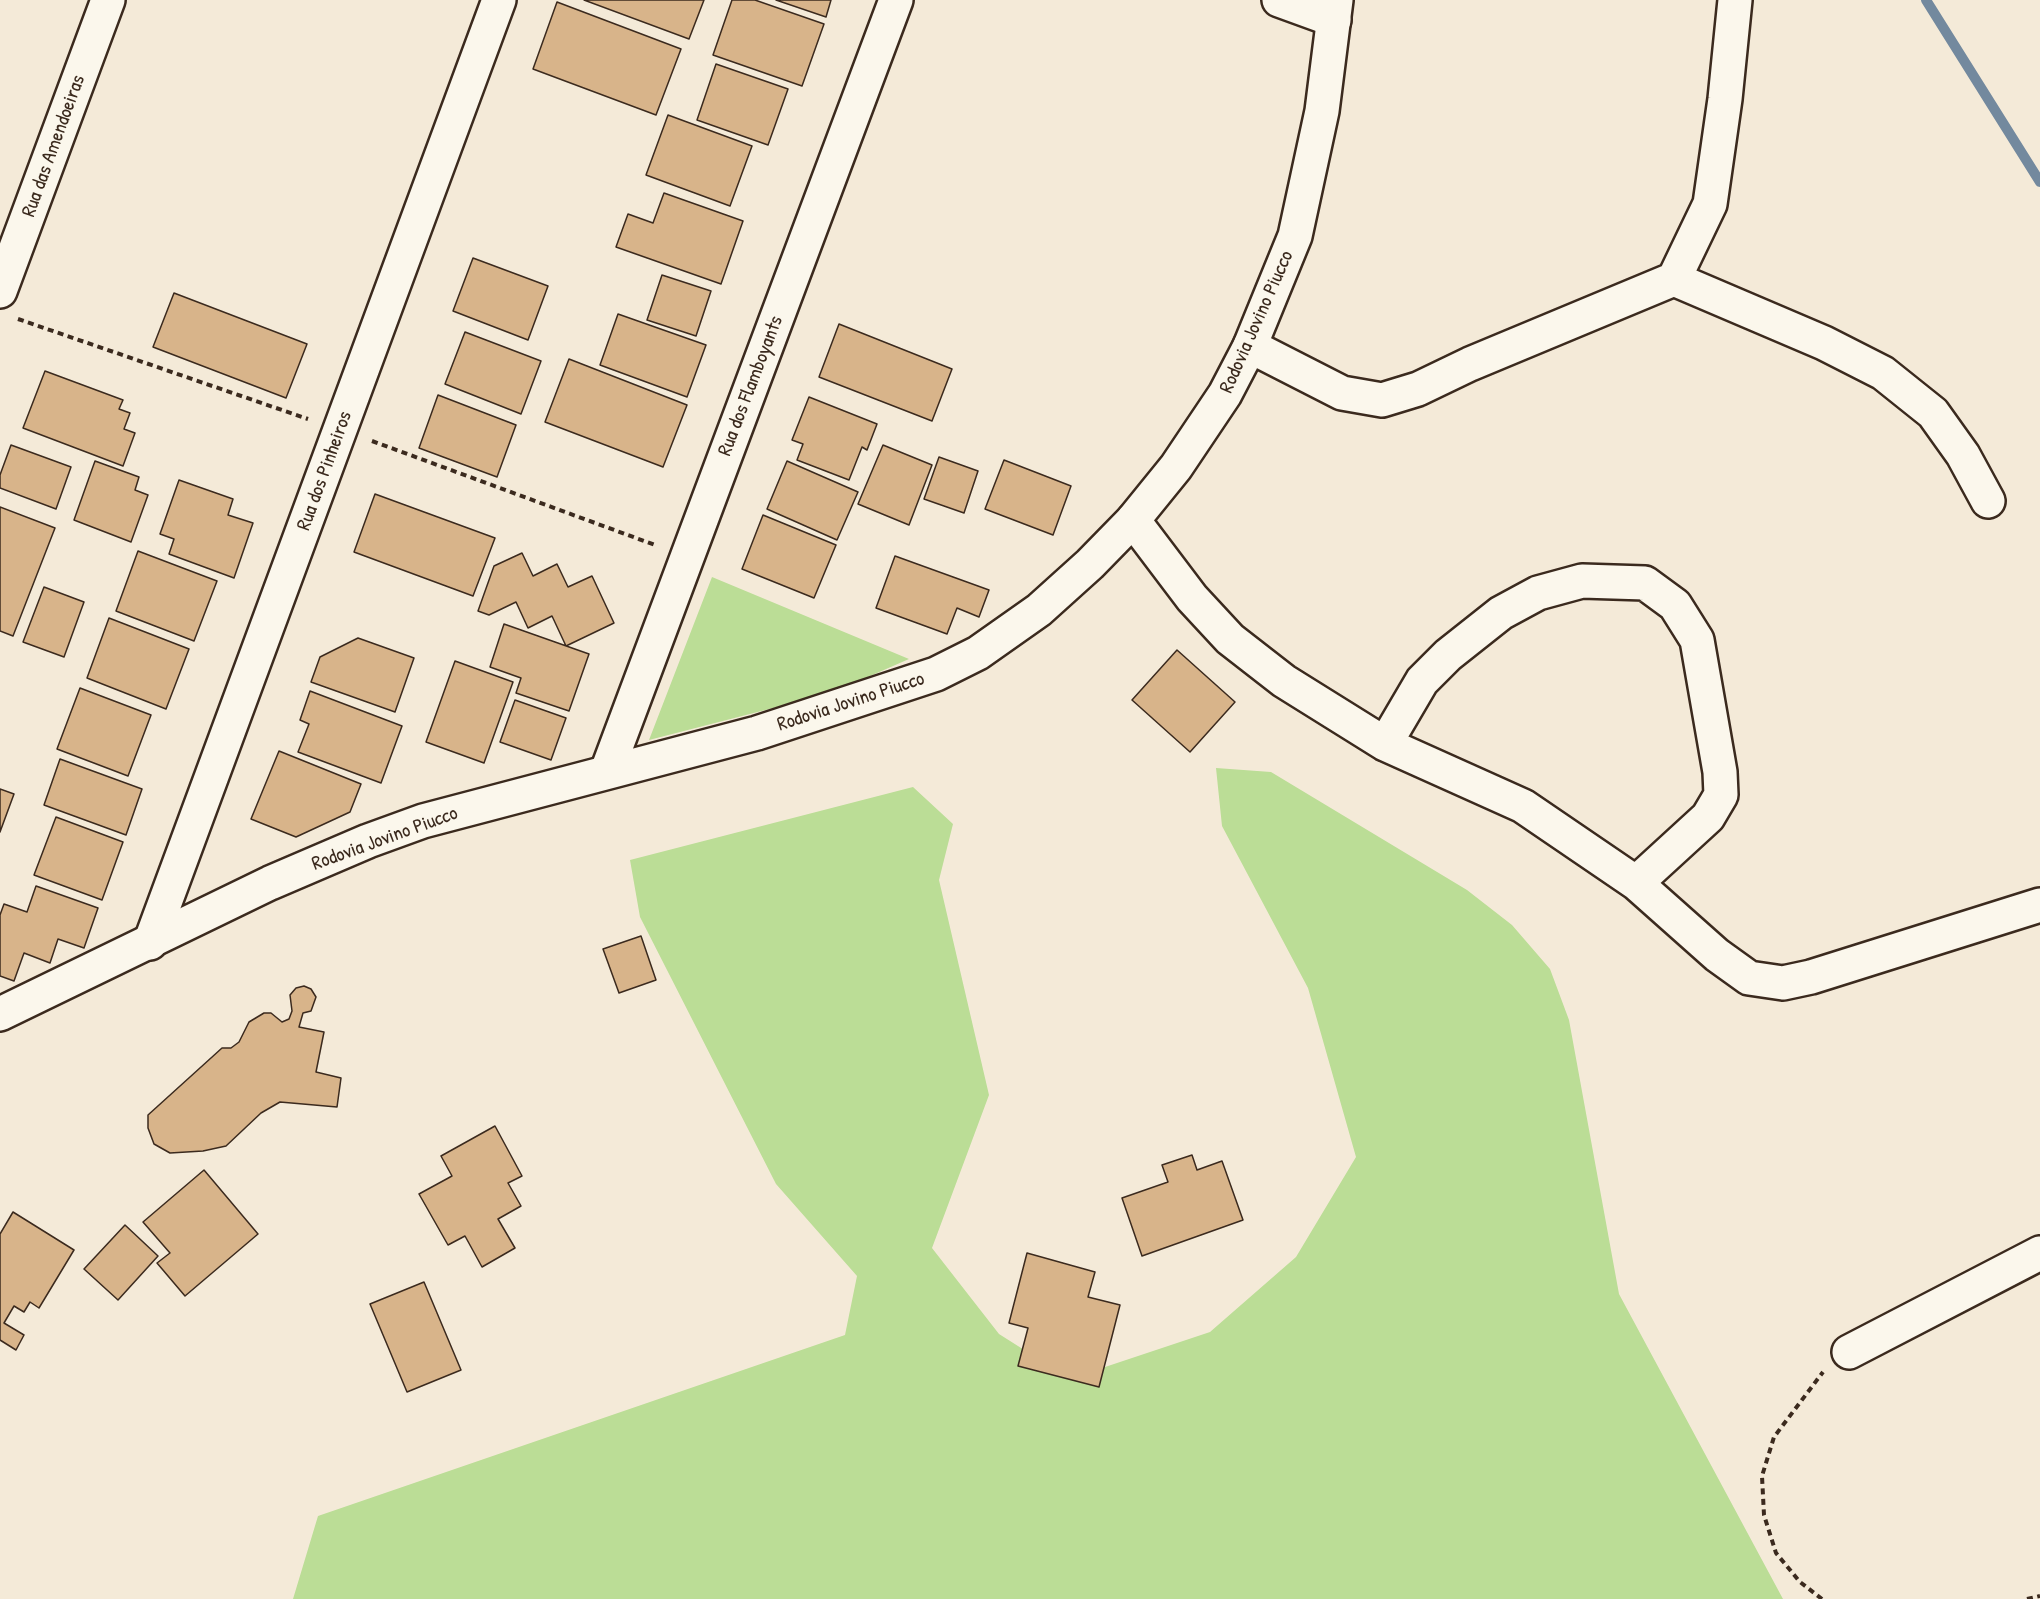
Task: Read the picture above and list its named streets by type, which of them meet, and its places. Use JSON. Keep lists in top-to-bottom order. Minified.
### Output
{"streets":{"street":["Rua das Amendoeiras","Rodovia Jovino Piucco","Rua dos Flamboyants","Rua dos Pinheiros"]},"crossings":[["Rodovia Jovino Piucco","Rua dos Flamboyants"],["Rodovia Jovino Piucco","Rua dos Pinheiros"]]}
